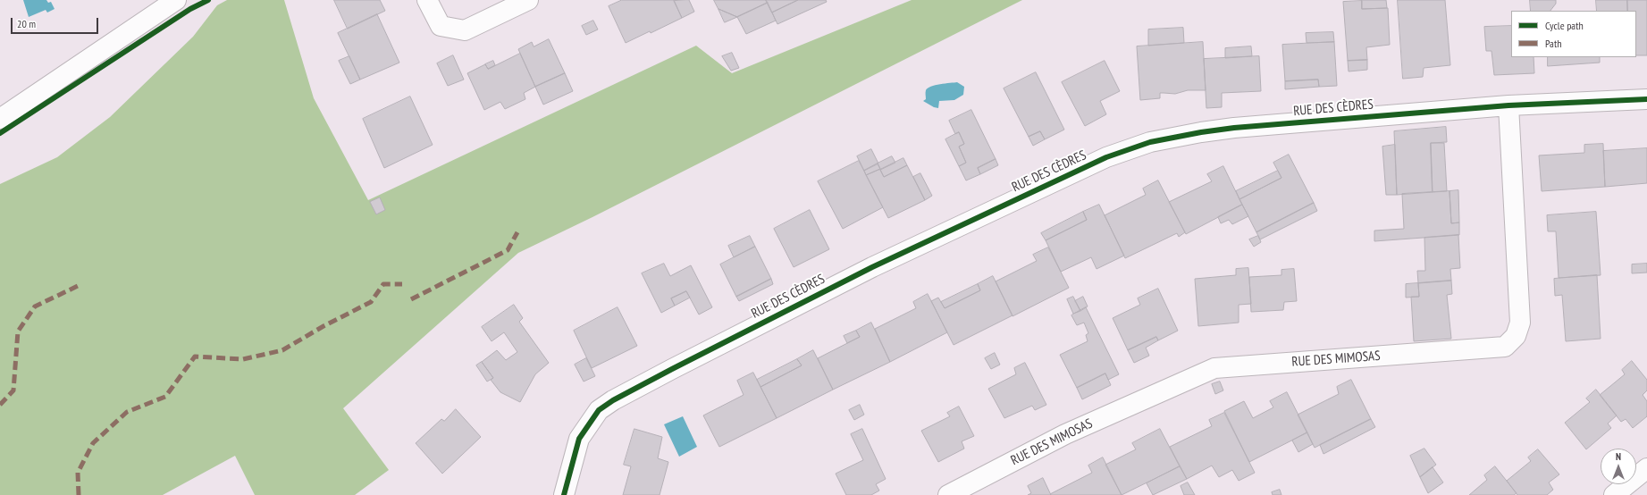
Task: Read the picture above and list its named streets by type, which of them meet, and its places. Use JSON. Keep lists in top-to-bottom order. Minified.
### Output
{"streets":{"street":["RUE DES CÈDRES","RUE DES MIMOSAS"]},"crossings":[["RUE DES CÈDRES","RUE DES MIMOSAS"]],"legend":["Cycle path","Path"],"scale_bar":"20 m","north":"top"}
